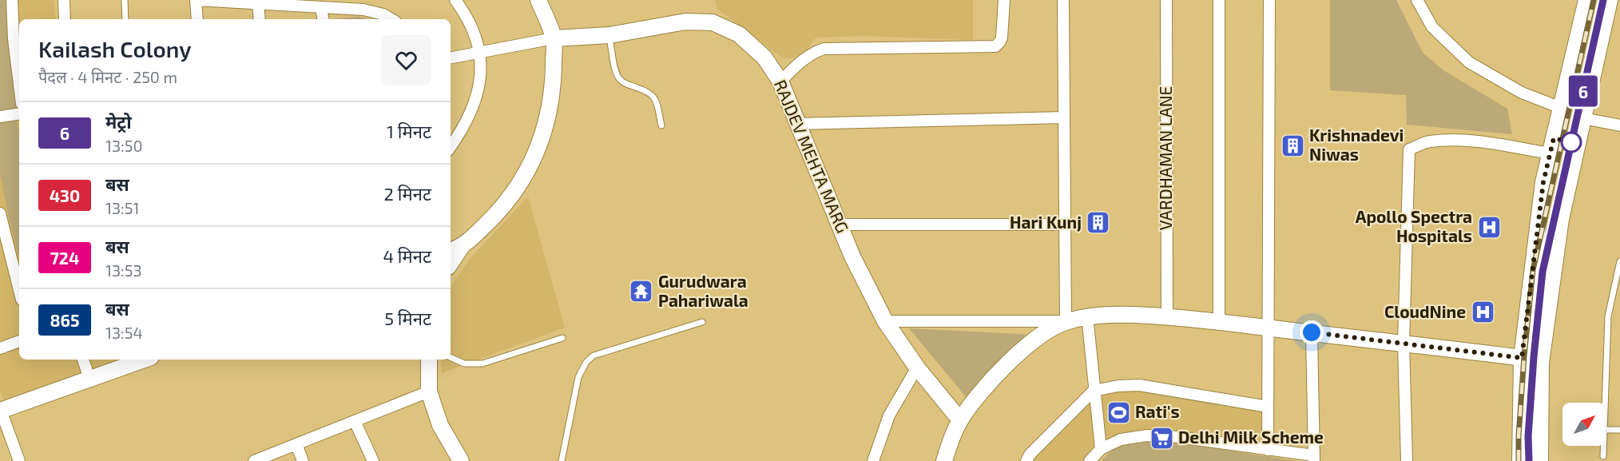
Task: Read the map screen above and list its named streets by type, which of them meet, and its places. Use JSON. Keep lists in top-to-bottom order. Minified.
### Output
{"streets":{"street":["RAJDEV MEHTA MARG","VARDHAMAN LANE"]},"places":{"building":["Krishnadevi Niwas","Hari Kunj"],"hospital":["Apollo Spectra Hospitals","CloudNine"],"temple":["Gurudwara Pahariwala"],"sports":["Rati's"],"supermarket":["Delhi Milk Scheme"]},"lines":["metro line 6"],"north":"top right","page":{"on_map":"6","heading":["Kailash Colony","पैदल · 4 मिनट · 250 m"],"list":[{"mark":"6","name":"मेट्रो","note":"13:50","value":"1 मिनट"},{"mark":"430","name":"बस","note":"13:51","value":"2 मिनट"},{"mark":"724","name":"बस","note":"13:53","value":"4 मिनट"},{"mark":"865","name":"बस","note":"13:54","value":"5 मिनट"}]}}
